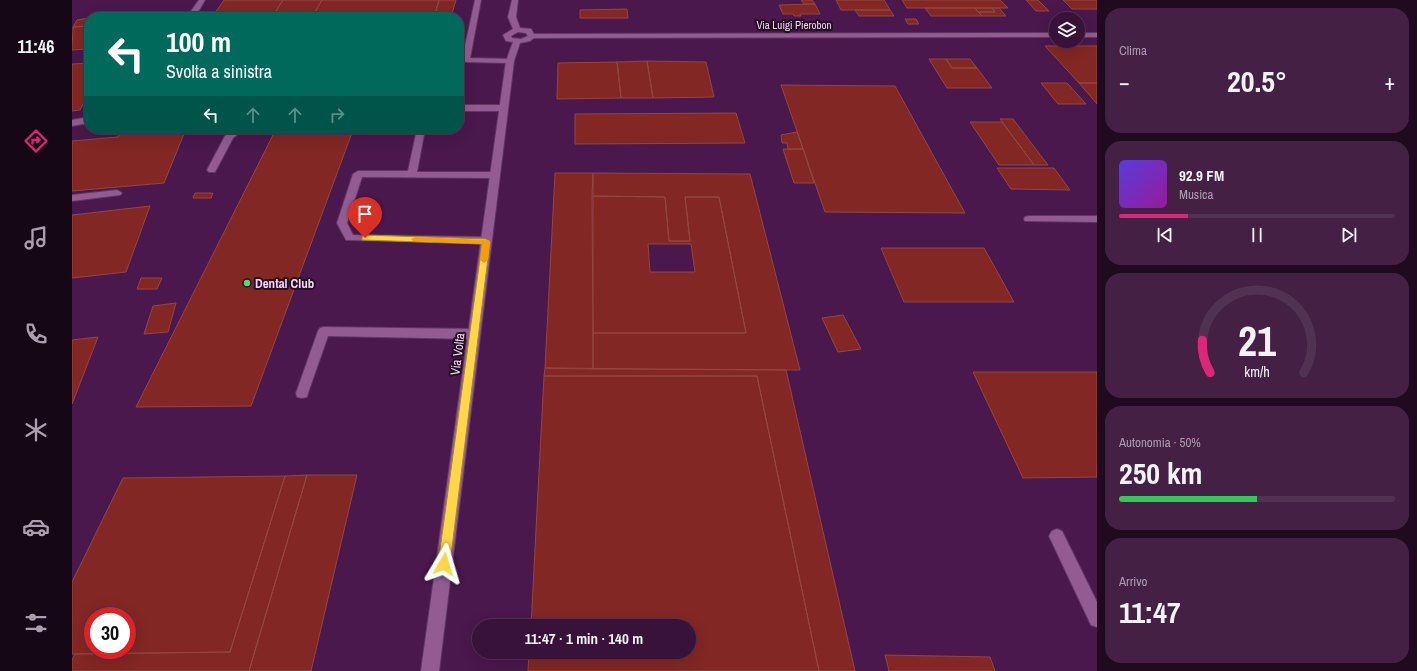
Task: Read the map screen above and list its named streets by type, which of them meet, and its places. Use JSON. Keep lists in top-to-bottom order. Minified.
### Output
{"streets":{"street":["Via Luigi Pierobon","Via Volta"]},"places":["Dental Club"],"page":{"tabs":"11:46","tile":["Clima",["Autonomia · 50%","250 km"],["Arrivo","11:47"]],"turn":["100 m","Svolta a sinistra"],"heat":["−","20.5°","+"],"song":["92.9 FM","Musica"],"limit":"30","trip":"11:47 · 1 min · 140 m","gauge":["21","km/h"]}}
